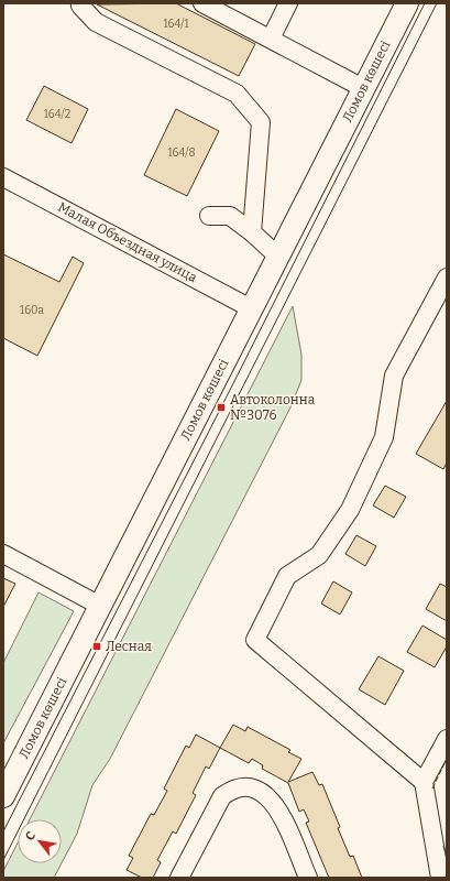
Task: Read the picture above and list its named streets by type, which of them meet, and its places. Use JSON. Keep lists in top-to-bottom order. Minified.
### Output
{"streets":{"main road":["Ломов көшесі"],"street":["Малая Объездная улица"]},"crossings":[["Ломов көшесі","Малая Объездная улица"]],"places":{"transit":["Автоколонна №3076","Лесная"]},"house_numbers":["164/1","164/2","164/8","160а"],"north":"top left"}
